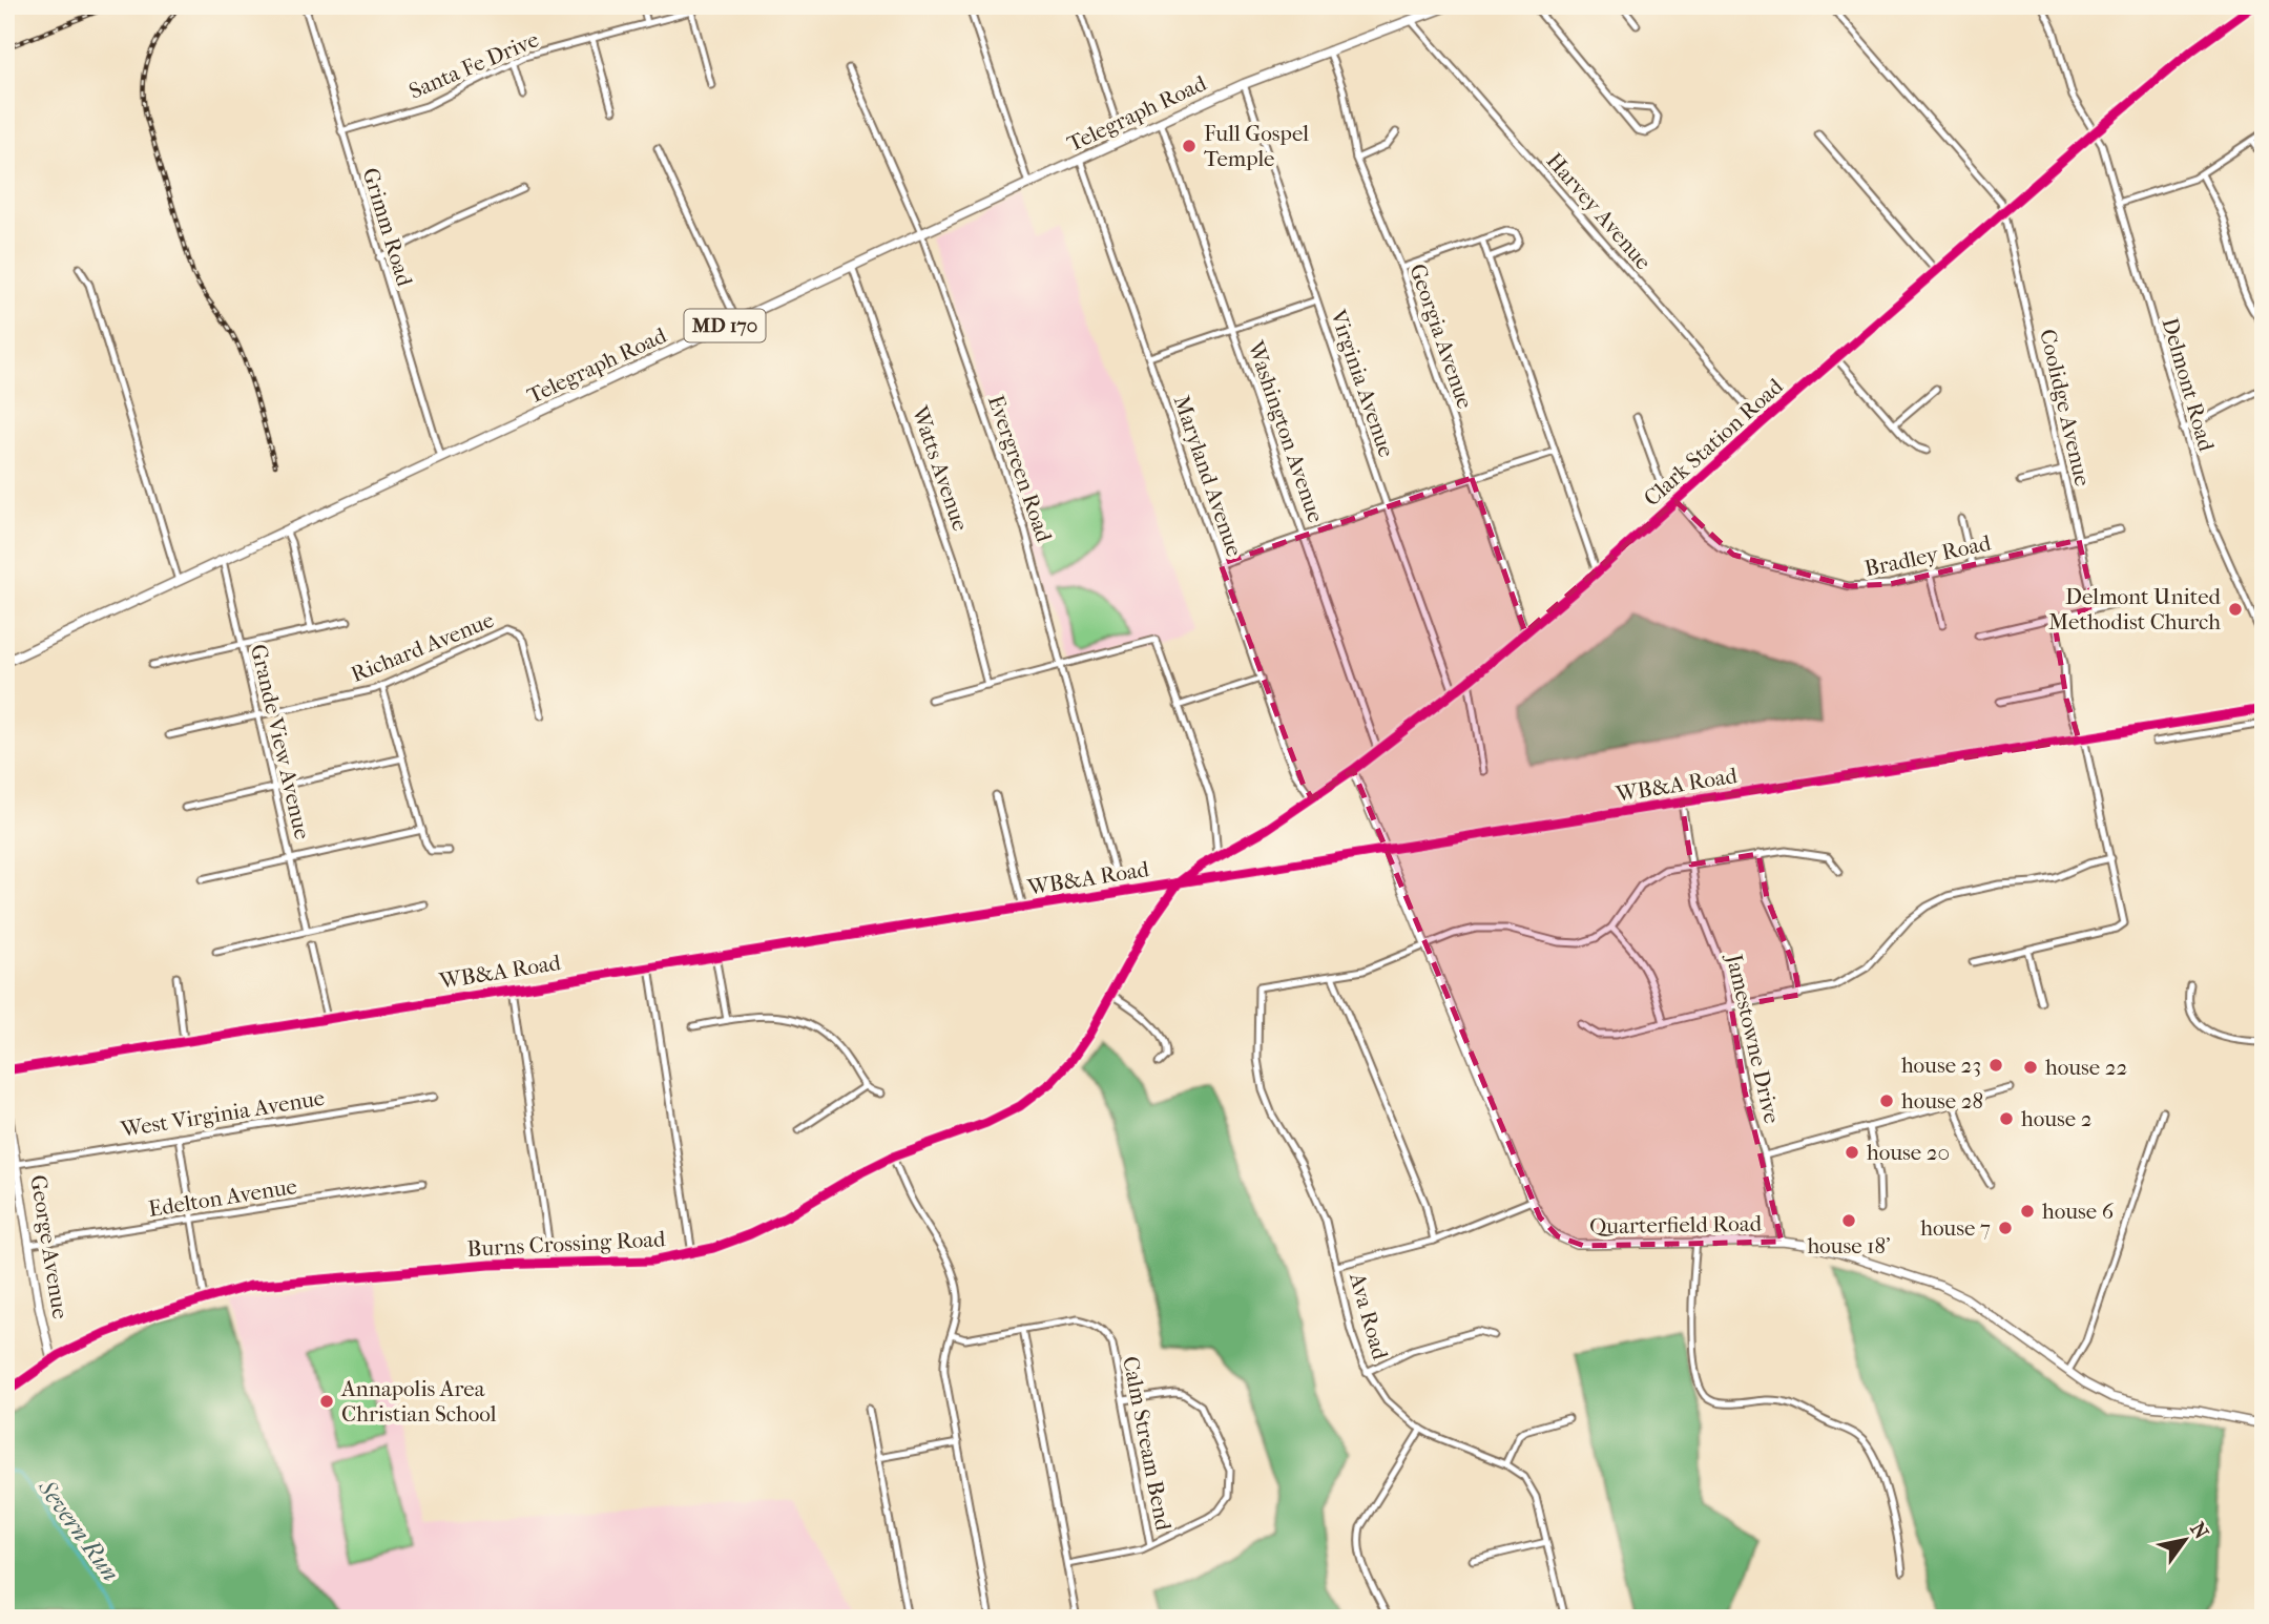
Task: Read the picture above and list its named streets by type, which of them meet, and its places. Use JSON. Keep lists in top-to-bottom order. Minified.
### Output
{"streets":{"main road":["Telegraph Road","MD 170"],"street":["Santa Fe Drive","Harvey Avenue","Grimm Road","Georgia Avenue","Virginia Avenue","Delmont Road","Coolidge Avenue","Washington Avenue","Clark Station Road","Watts Avenue","Evergreen Road","Maryland Avenue","Bradley Road","Richard Avenue","Grande View Avenue","WB&A Road","Jamestowne Drive","West Virginia Avenue","Edelton Avenue","Quarterfield Road","Burns Crossing Road","George Avenue","Ava Road","Calm Stream Bend"]},"crossings":[["Santa Fe Drive","Grimm Road"],["Telegraph Road","Harvey Avenue"],["Telegraph Road","Grimm Road"],["Telegraph Road","Georgia Avenue"],["Telegraph Road","Virginia Avenue"],["Telegraph Road","Washington Avenue"],["Telegraph Road","Watts Avenue"],["Telegraph Road","Evergreen Road"],["Telegraph Road","Maryland Avenue"],["Telegraph Road","Grande View Avenue"],["Harvey Avenue","Clark Station Road"],["Georgia Avenue","Clark Station Road"],["Virginia Avenue","Clark Station Road"],["Delmont Road","Clark Station Road"],["Coolidge Avenue","Clark Station Road"],["Coolidge Avenue","Bradley Road"],["Washington Avenue","Clark Station Road"],["Clark Station Road","Maryland Avenue"],["Clark Station Road","Bradley Road"],["Clark Station Road","WB&A Road"],["Clark Station Road","Quarterfield Road"],["Clark Station Road","Burns Crossing Road"],["Evergreen Road","WB&A Road"],["Richard Avenue","Grande View Avenue"],["WB&A Road","Jamestowne Drive"],["WB&A Road","Quarterfield Road"],["WB&A Road","Burns Crossing Road"],["Jamestowne Drive","Quarterfield Road"],["West Virginia Avenue","George Avenue"],["Edelton Avenue","George Avenue"],["Burns Crossing Road","George Avenue"]],"water":["Severn Run"],"places":["Full Gospel Temple","Delmont United Methodist Church","house 23","house 22","house 28","house 2","house 20","house 6","house 18'","house 7","Annapolis Area Christian School"],"north":"top right"}
